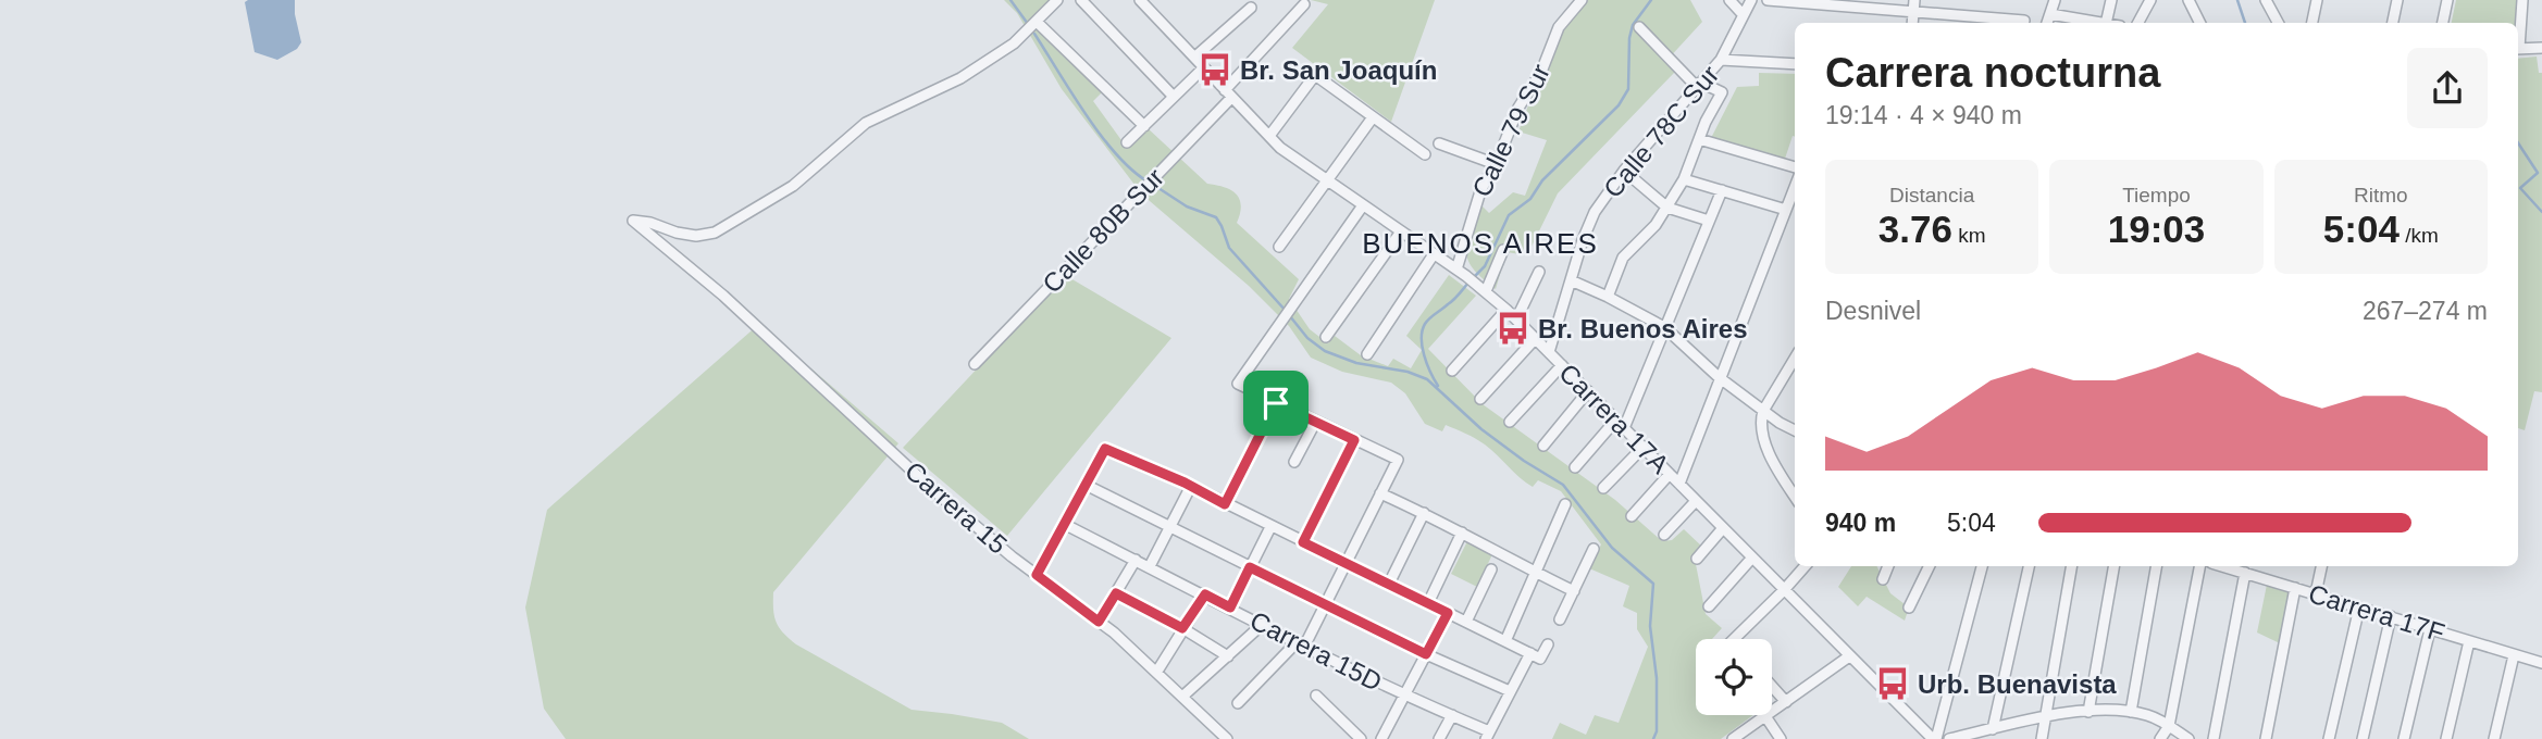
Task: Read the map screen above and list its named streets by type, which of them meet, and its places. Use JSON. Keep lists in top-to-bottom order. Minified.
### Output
{"streets":{"street":["Calle 79 Sur","Calle 78C Sur","Calle 80B Sur","Carrera 17A","Carrera 15","Carrera 17F","Carrera 15D"]},"crossings":[["Calle 79 Sur","Carrera 17A"],["Calle 78C Sur","Carrera 17A"],["Calle 80B Sur","Carrera 17A"]],"districts":["BUENOS AIRES"],"places":{"bus stop":["Br. San Joaquín","Br. Buenos Aires","Urb. Buenavista"]},"page":{"heading":["Carrera nocturna","19:14 · 4 × 940 m"],"stats":[["Distancia","3.76 km"],["Tiempo","19:03"],["Ritmo","5:04 /km"]],"chart":["Desnivel","267–274 m"],"list":[{"name":"940 m","note":"5:04"}]}}
